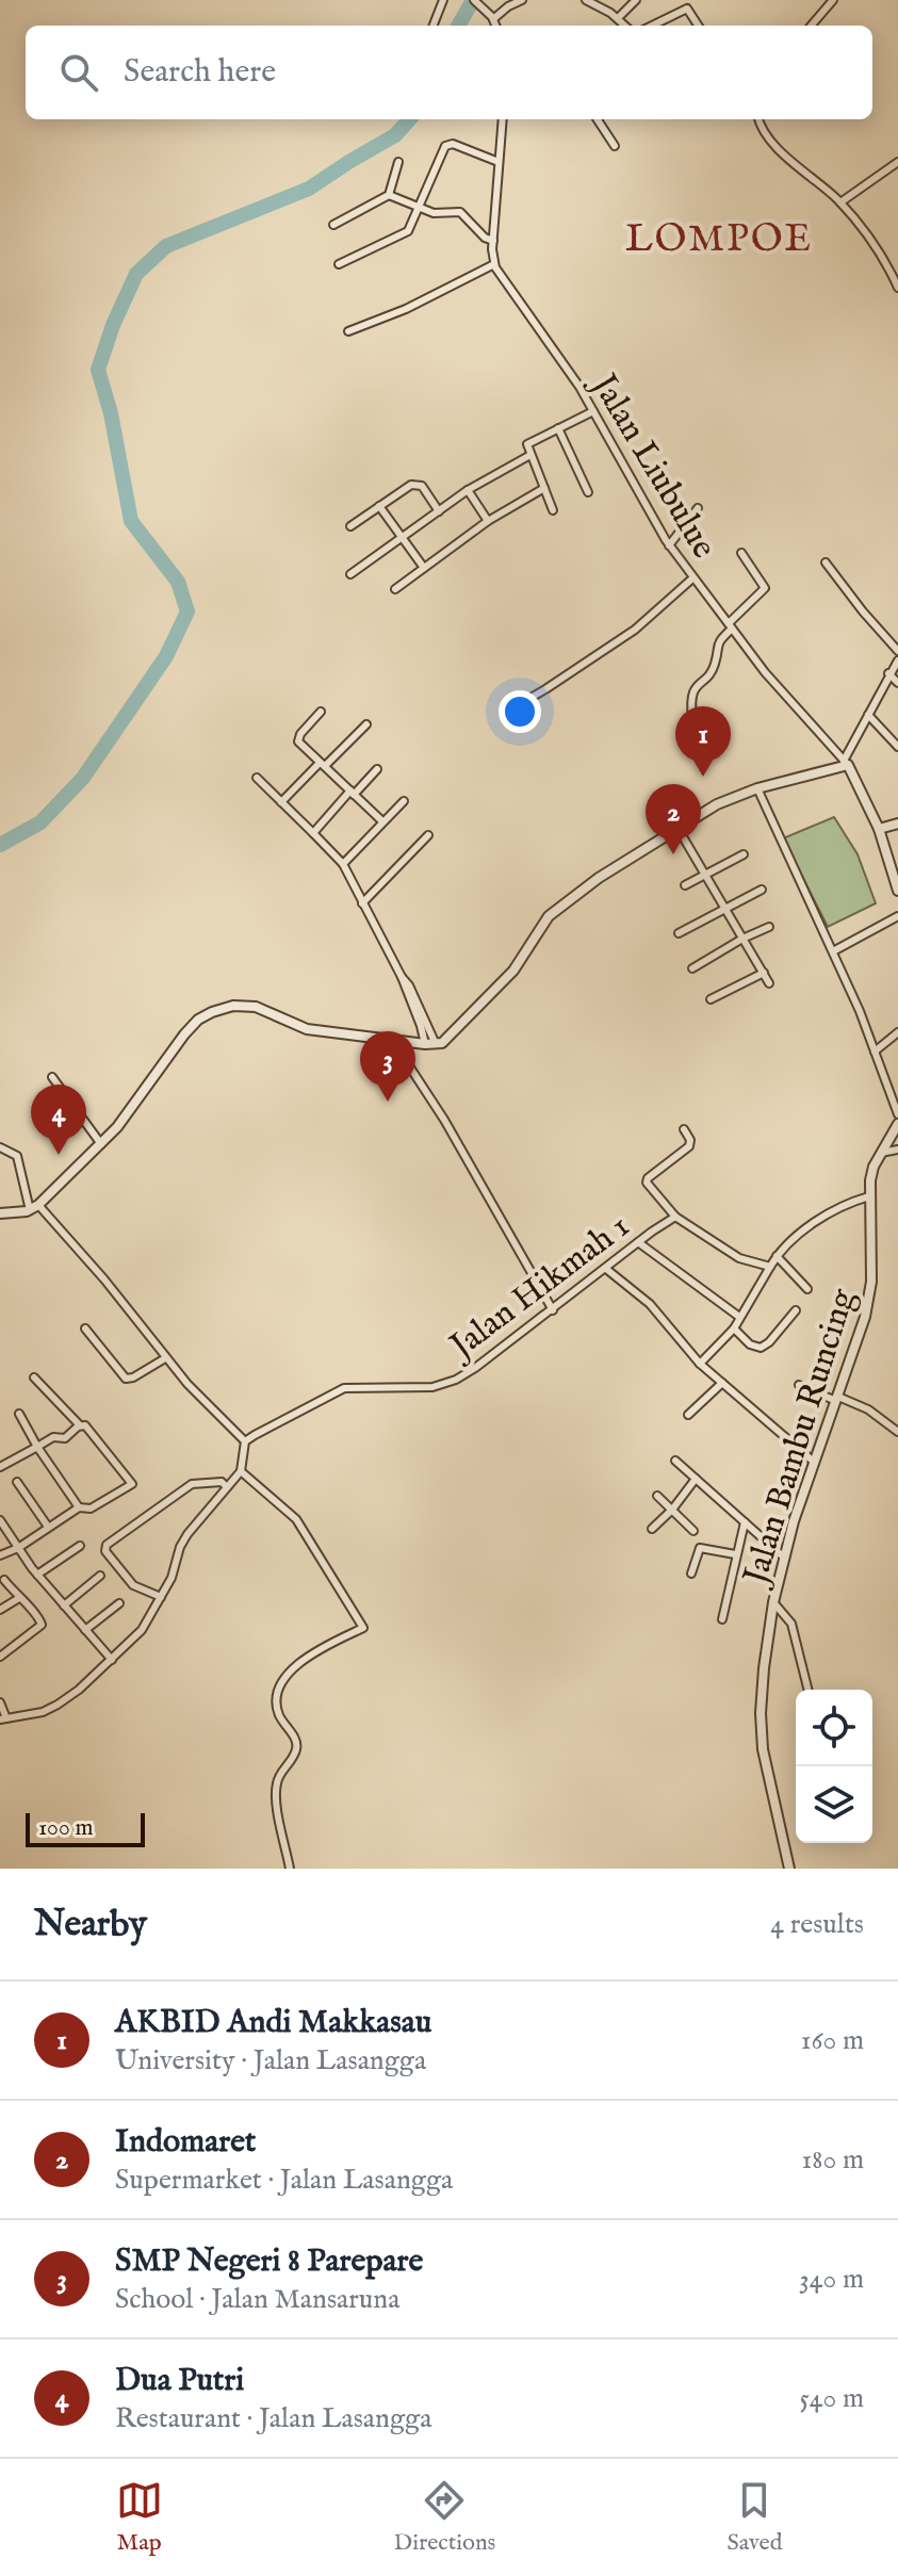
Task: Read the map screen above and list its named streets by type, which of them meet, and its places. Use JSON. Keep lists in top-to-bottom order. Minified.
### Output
{"streets":{"street":["Jalan Liubulue","Jalan Hikmah 1","Jalan Bambu Runcing"]},"districts":["LOMPOE"],"scale_bar":"100 m","page":{"search":"Search here","pins":["1","2","3","4"],"scale":"100 m","heading":["Nearby","4 results"],"list":[{"mark":"1","name":"AKBID Andi Makkasau","note":"University · Jalan Lasangga","value":"160 m"},{"mark":"2","name":"Indomaret","note":"Supermarket · Jalan Lasangga","value":"180 m"},{"mark":"3","name":"SMP Negeri 8 Parepare","note":"School · Jalan Mansaruna","value":"340 m"},{"mark":"4","name":"Dua Putri","note":"Restaurant · Jalan Lasangga","value":"540 m"}],"nav":["Map","Directions","Saved"]}}
